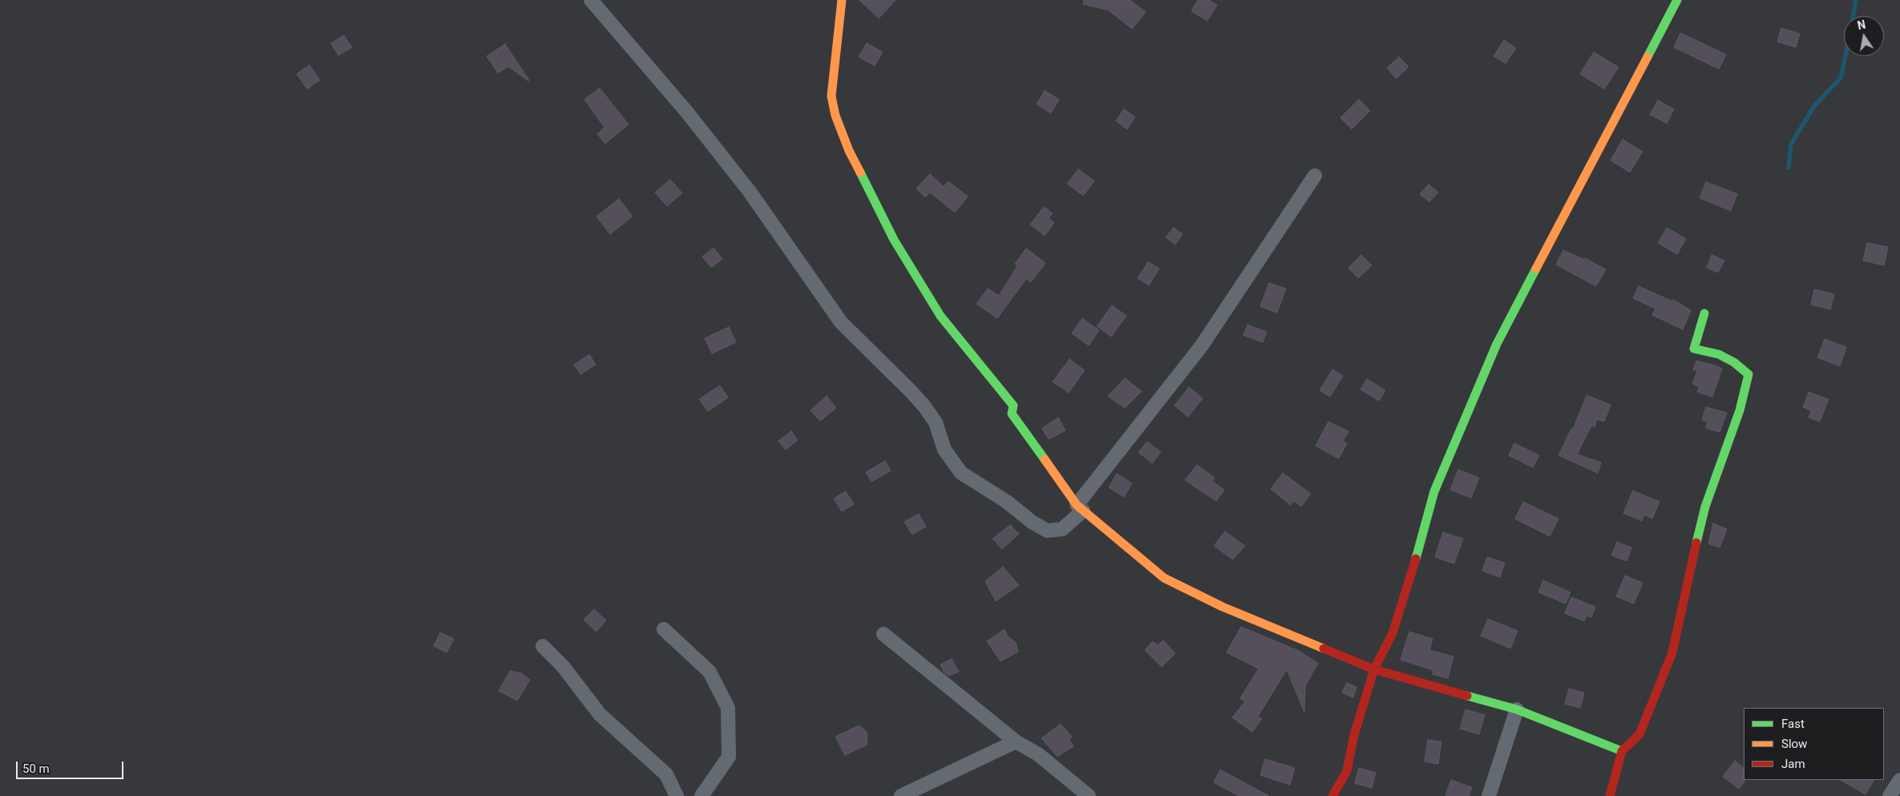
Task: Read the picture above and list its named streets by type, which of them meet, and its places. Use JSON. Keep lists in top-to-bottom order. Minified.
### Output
{"legend":["Fast","Slow","Jam"],"scale_bar":"50 m","north":"top"}
